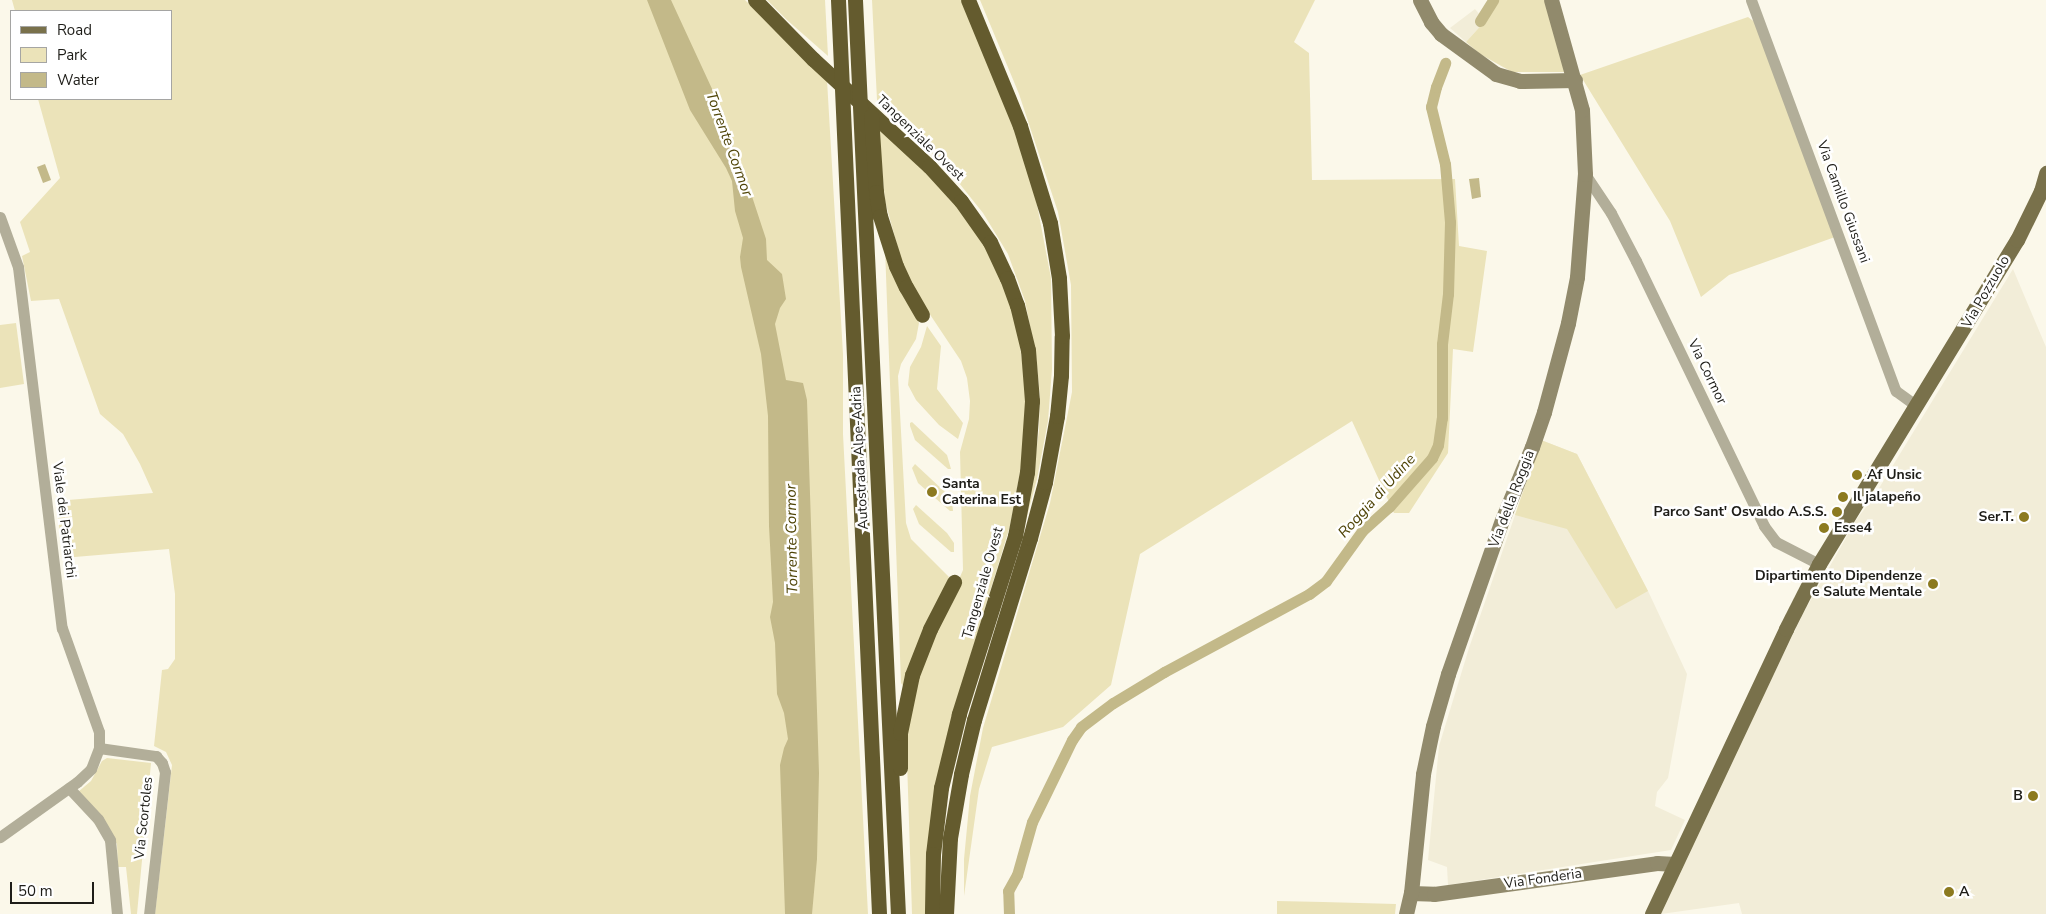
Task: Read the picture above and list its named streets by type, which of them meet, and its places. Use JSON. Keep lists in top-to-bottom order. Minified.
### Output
{"streets":{"highway":["Tangenziale Ovest","Autostrada Alpe-Adria"],"main road":["Via Pozzuolo"],"street":["Via Camillo Giussani","Via Cormor","Via della Roggia","Viale dei Patriarchi","Via Scortoles","Via Fonderia"]},"crossings":[["Via Camillo Giussani","Via Pozzuolo"],["Via Pozzuolo","Via Cormor"],["Via Pozzuolo","Via Fonderia"],["Via Cormor","Via della Roggia"],["Via della Roggia","Via Fonderia"],["Viale dei Patriarchi","Via Scortoles"]],"water":["Torrente Cormor","Roggia di Udine"],"places":["Af Unsic","Santa Caterina Est","Il jalapeño","Parco Sant' Osvaldo A.S.S.","Ser.T.","Esse4","Dipartimento Dipendenze e Salute Mentale","B","A"],"legend":["Road","Park","Water"],"scale_bar":"50 m"}
